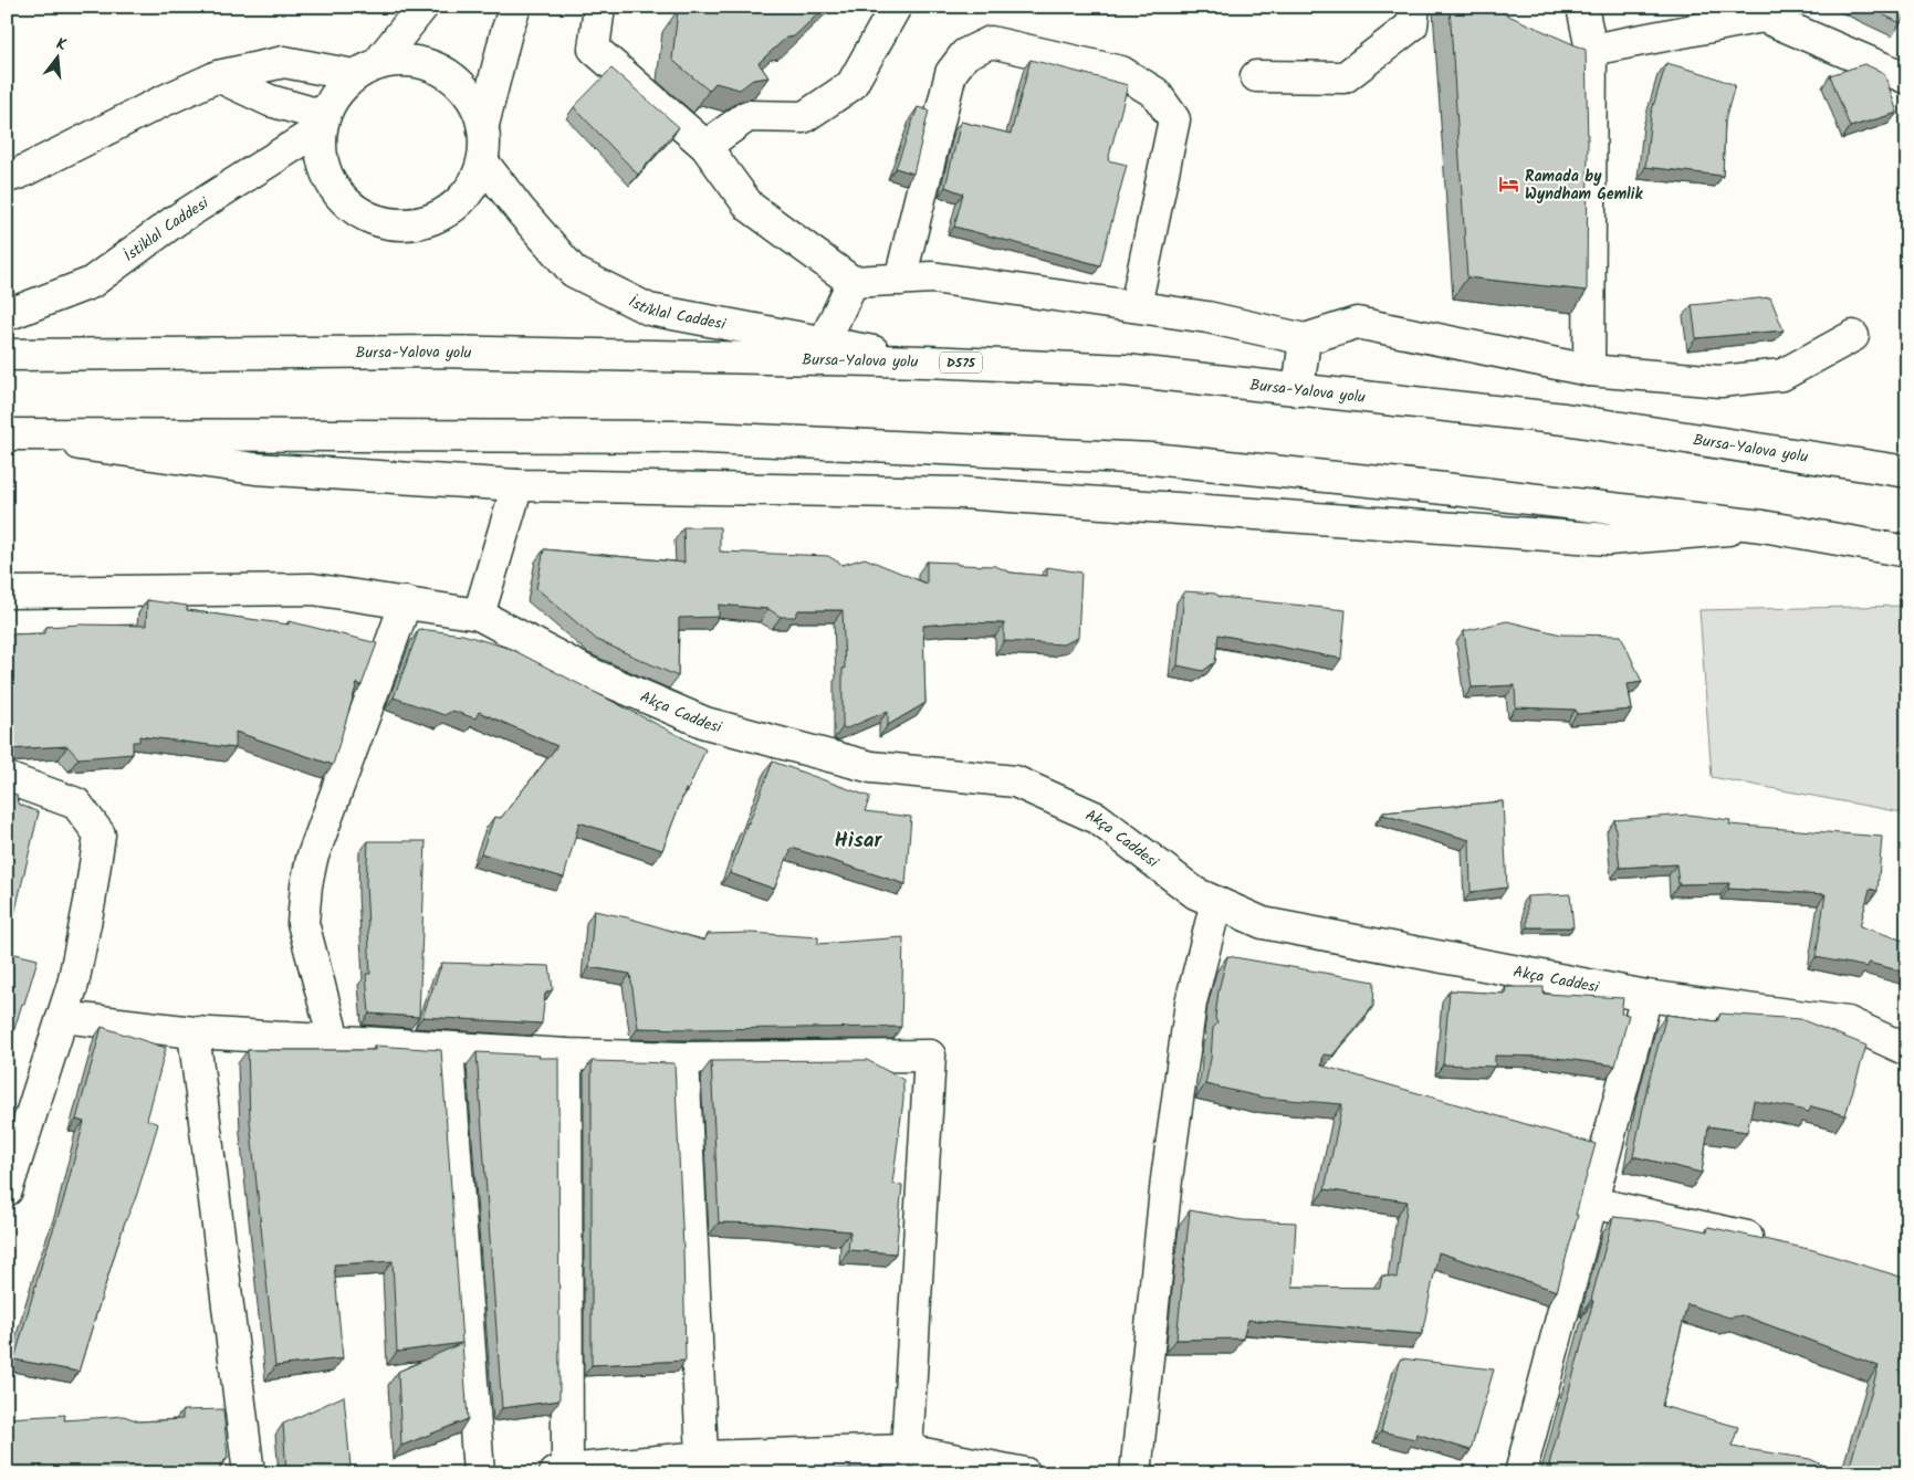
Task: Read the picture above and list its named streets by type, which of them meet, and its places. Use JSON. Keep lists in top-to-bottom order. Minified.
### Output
{"streets":{"main road":["İstiklal Caddesi","Bursa-Yalova yolu","D575","Akça Caddesi"]},"crossings":[["İstiklal Caddesi","Bursa-Yalova yolu"]],"districts":["Hisar"],"places":{"hotel":["Ramada by Wyndham Gemlik"]},"north":"top"}
